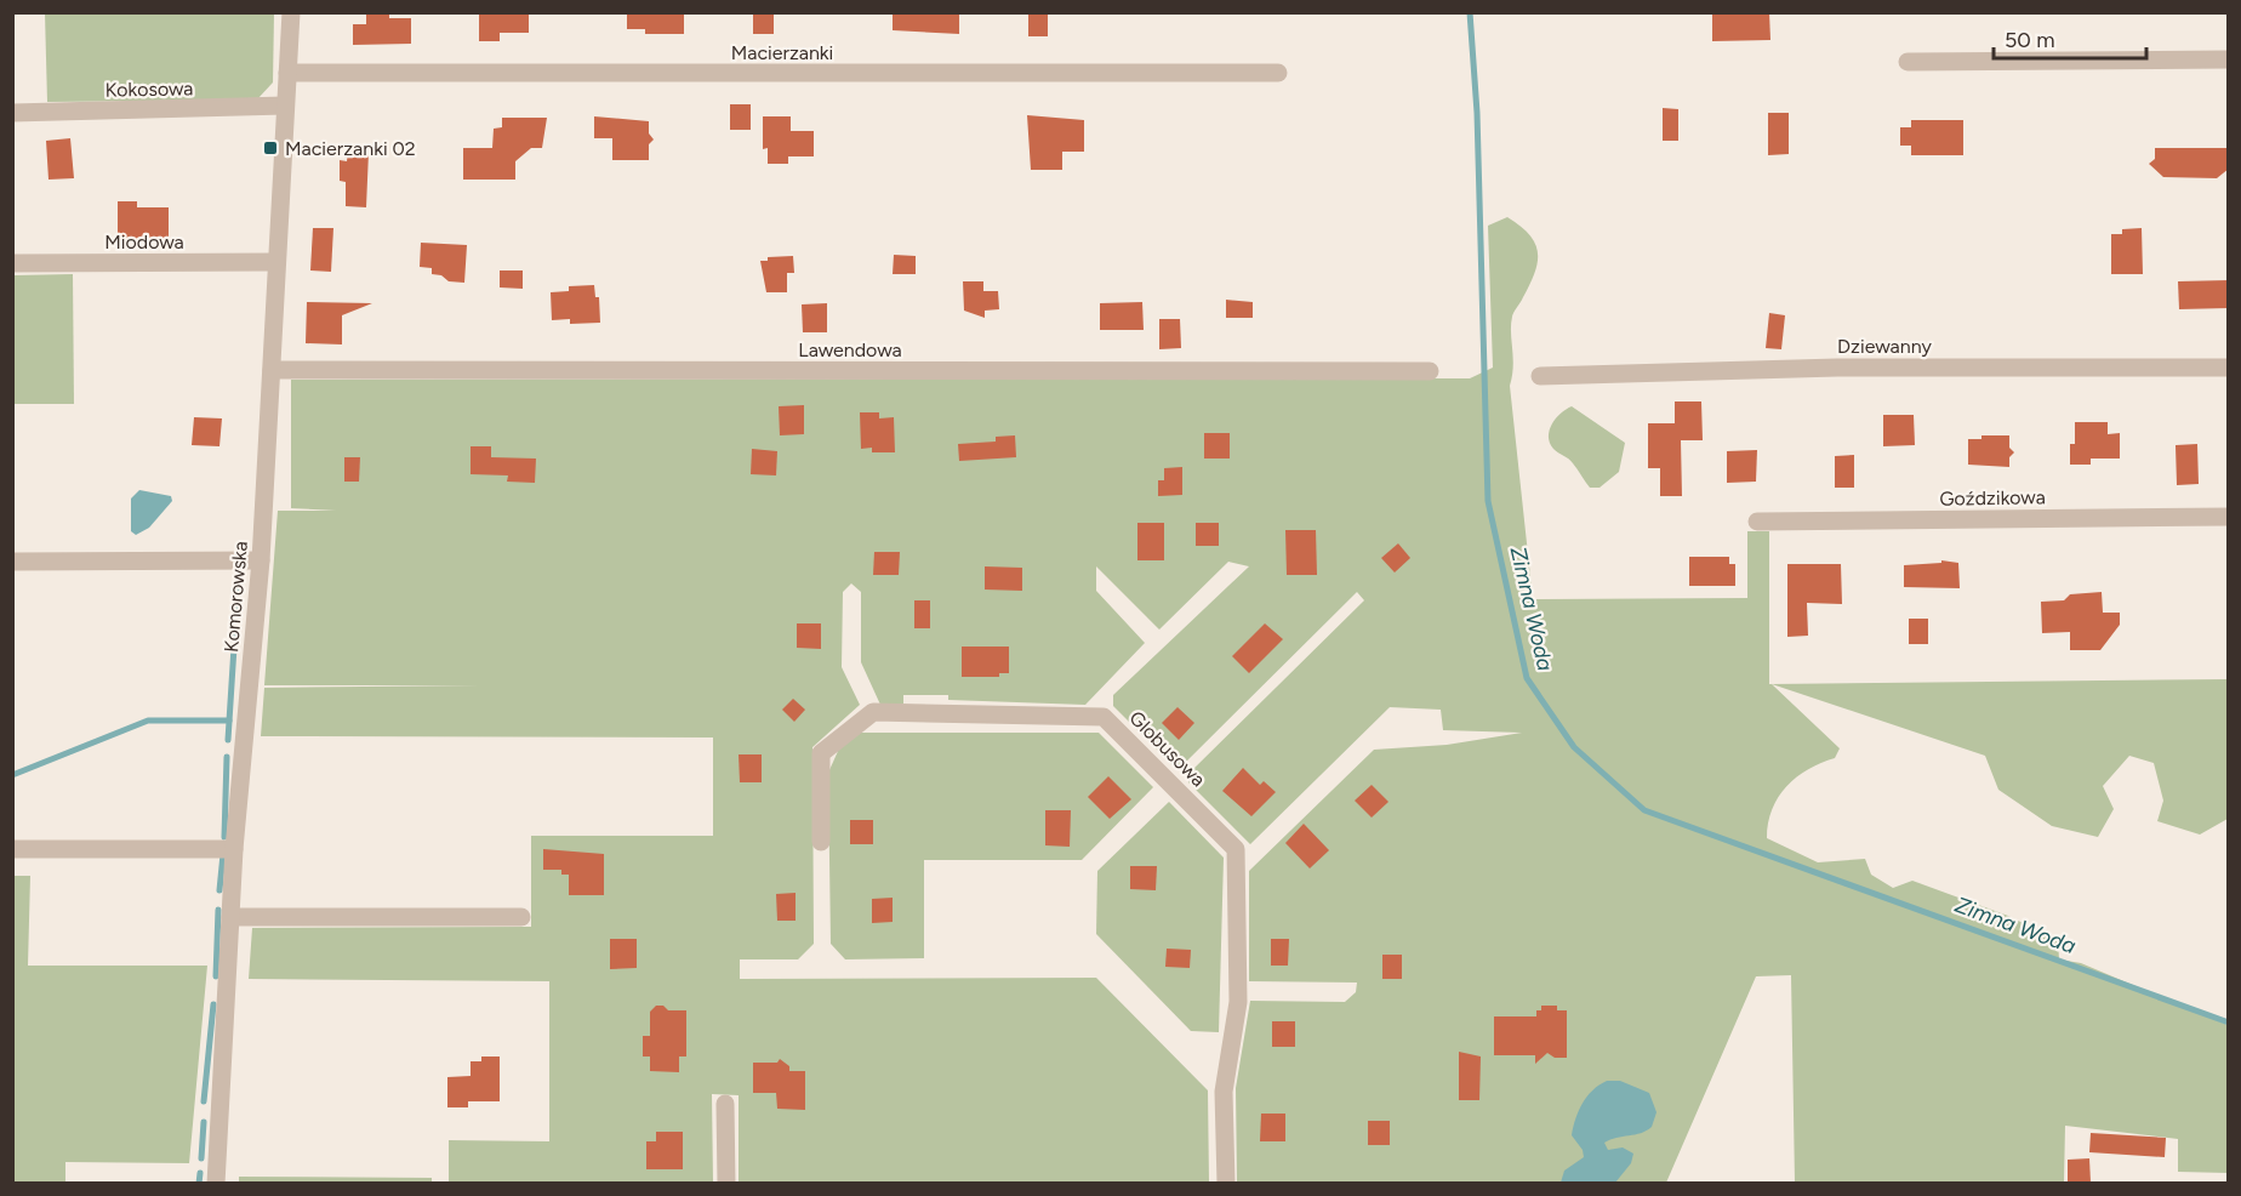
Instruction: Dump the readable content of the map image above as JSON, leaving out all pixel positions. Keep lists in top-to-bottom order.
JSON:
{
  "streets": {
    "street": [
      "Macierzanki",
      "Kokosowa",
      "Miodowa",
      "Dziewanny",
      "Lawendowa",
      "Goździkowa",
      "Komorowska",
      "Globusowa"
    ]
  },
  "crossings": [
    ["Macierzanki", "Komorowska"],
    ["Kokosowa", "Komorowska"],
    ["Miodowa", "Komorowska"],
    ["Lawendowa", "Komorowska"]
  ],
  "water": ["Zimna Woda"],
  "places": {
    "transit": ["Macierzanki 02"]
  },
  "scale_bar": "50 m"
}
